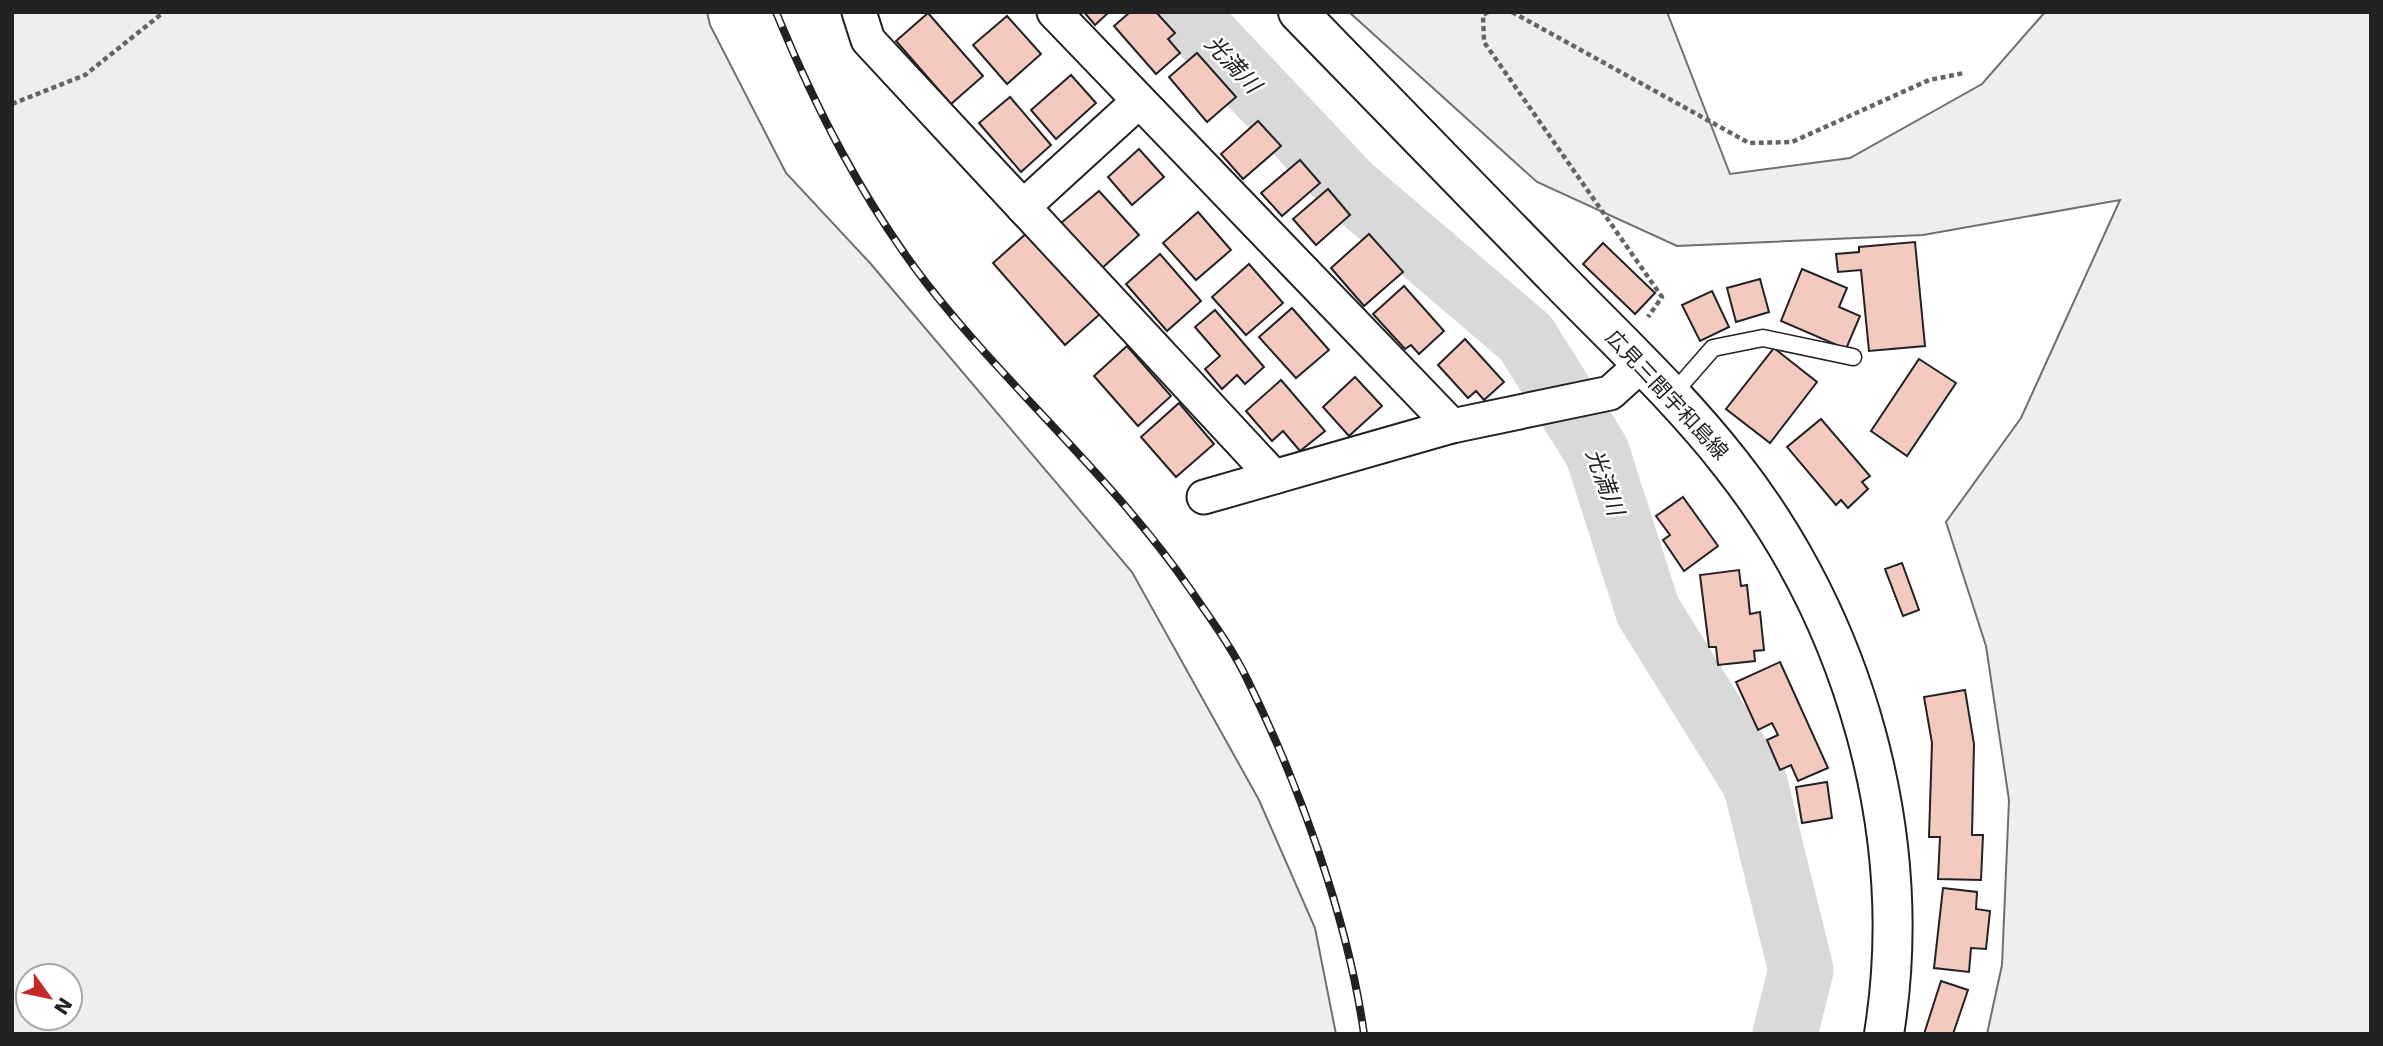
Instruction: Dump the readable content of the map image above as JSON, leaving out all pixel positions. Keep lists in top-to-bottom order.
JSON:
{
  "streets": {
    "main road": ["広見三間宇和島線"]
  },
  "water": ["光満川"],
  "north": "bottom right"
}
